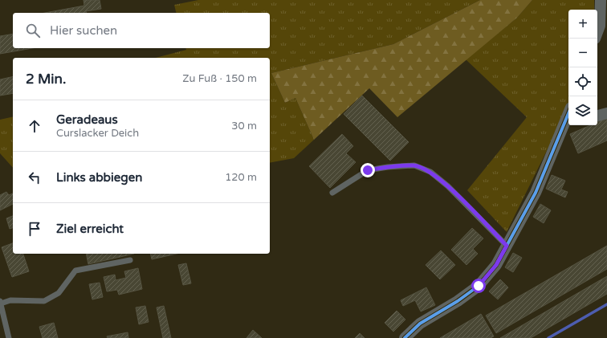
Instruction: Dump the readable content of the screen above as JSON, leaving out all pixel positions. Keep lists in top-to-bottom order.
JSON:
{
  "page": {
    "map_buttons": ["+", "−"],
    "search": "Hier suchen",
    "heading": ["2 Min.", "Zu Fuß · 150 m"],
    "list": [
      ["Geradeaus", "Curslacker Deich", "30 m"],
      ["Links abbiegen", "120 m"],
      "Ziel erreicht"
    ]
  }
}
